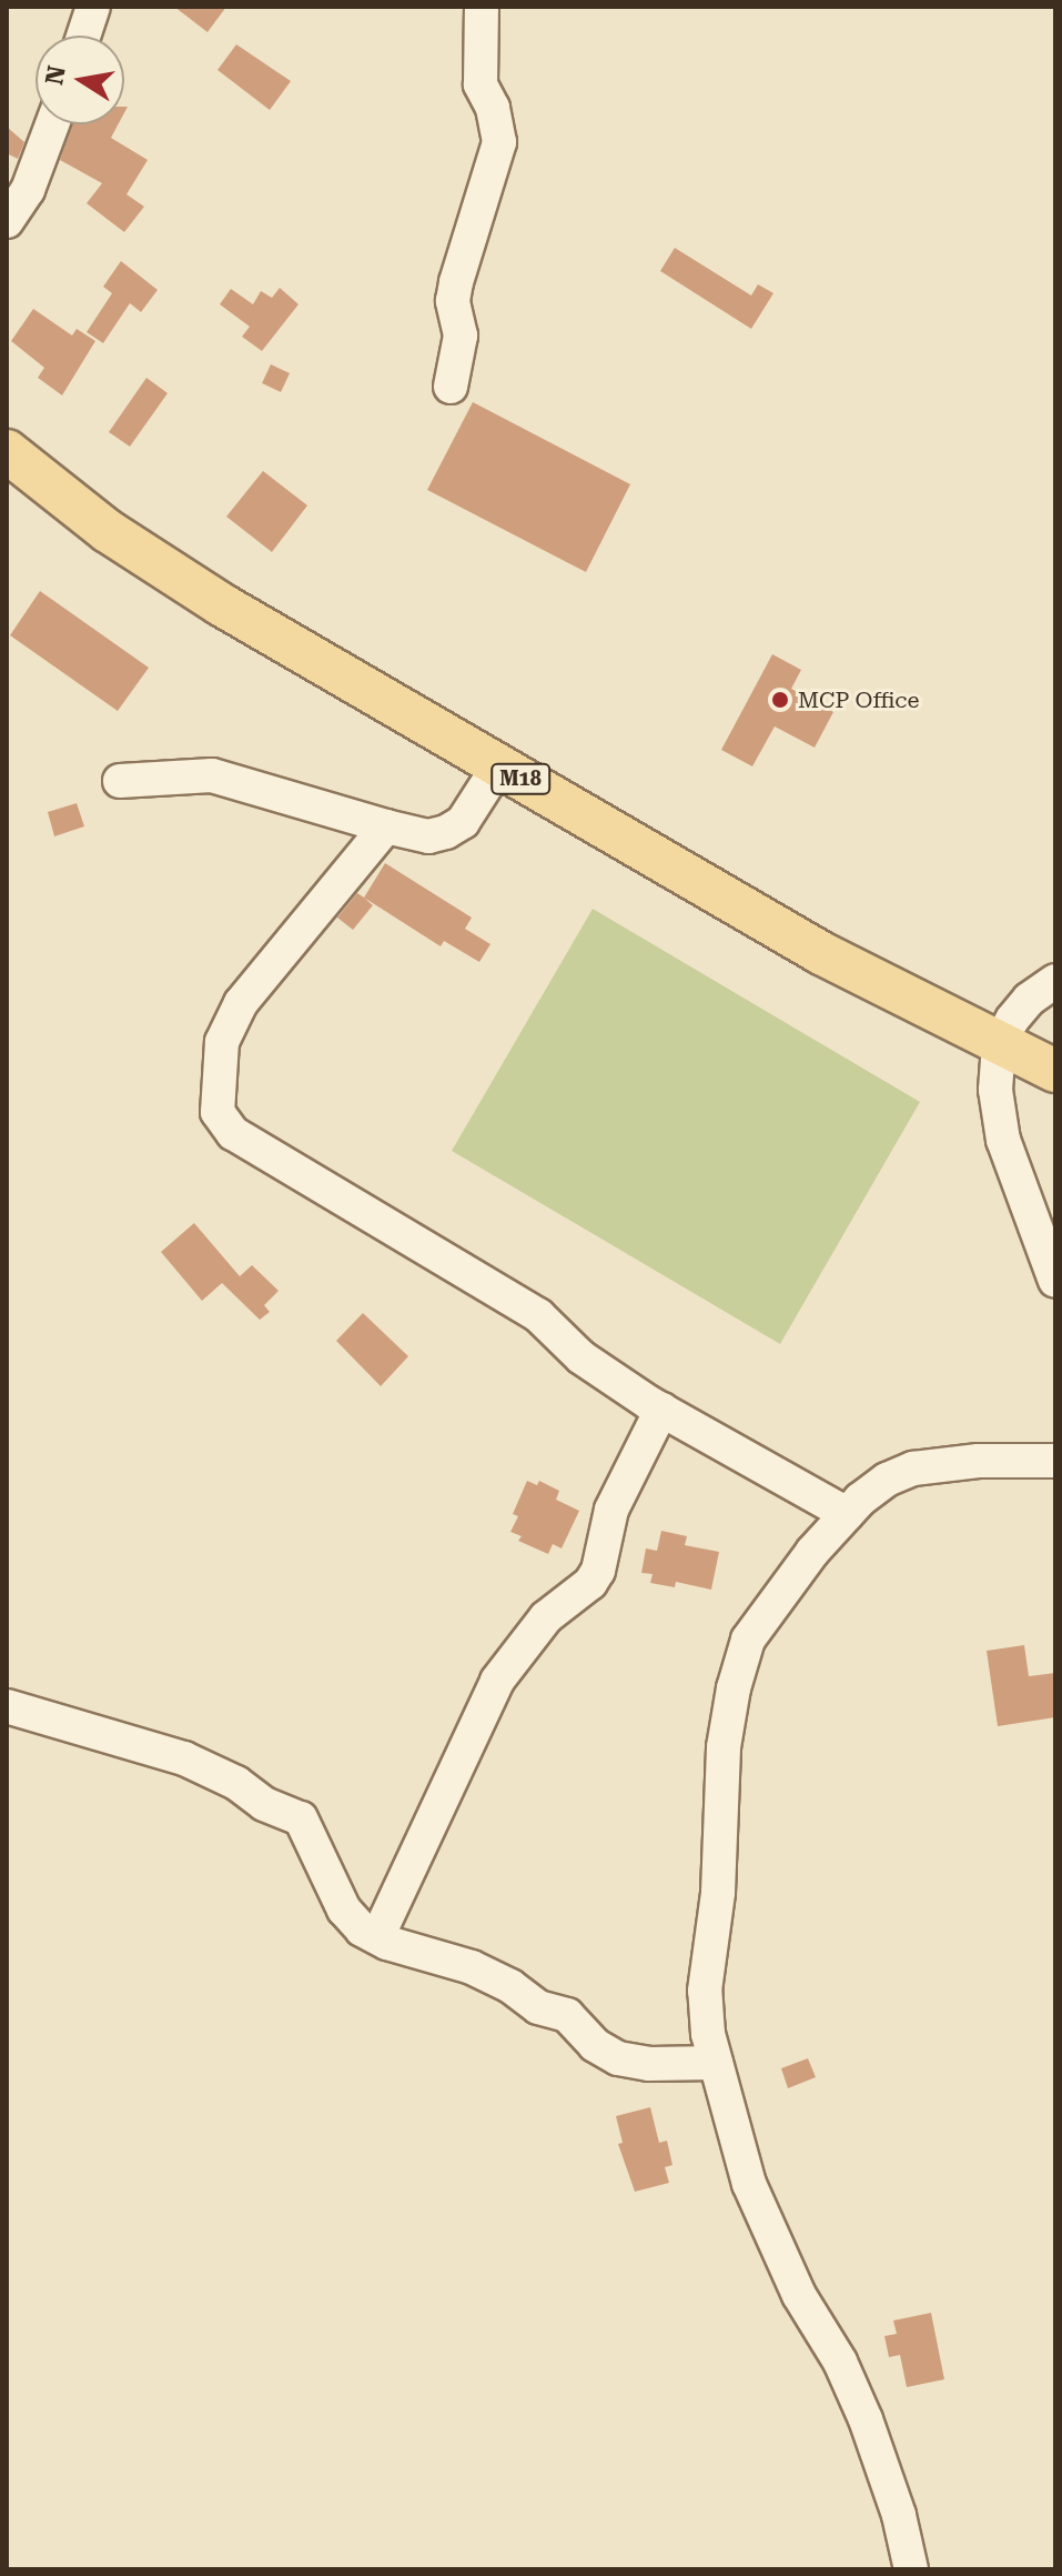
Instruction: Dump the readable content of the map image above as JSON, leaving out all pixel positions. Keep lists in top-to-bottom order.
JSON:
{
  "streets": {
    "main road": ["M18"]
  },
  "places": ["MCP Office"],
  "north": "left"
}
